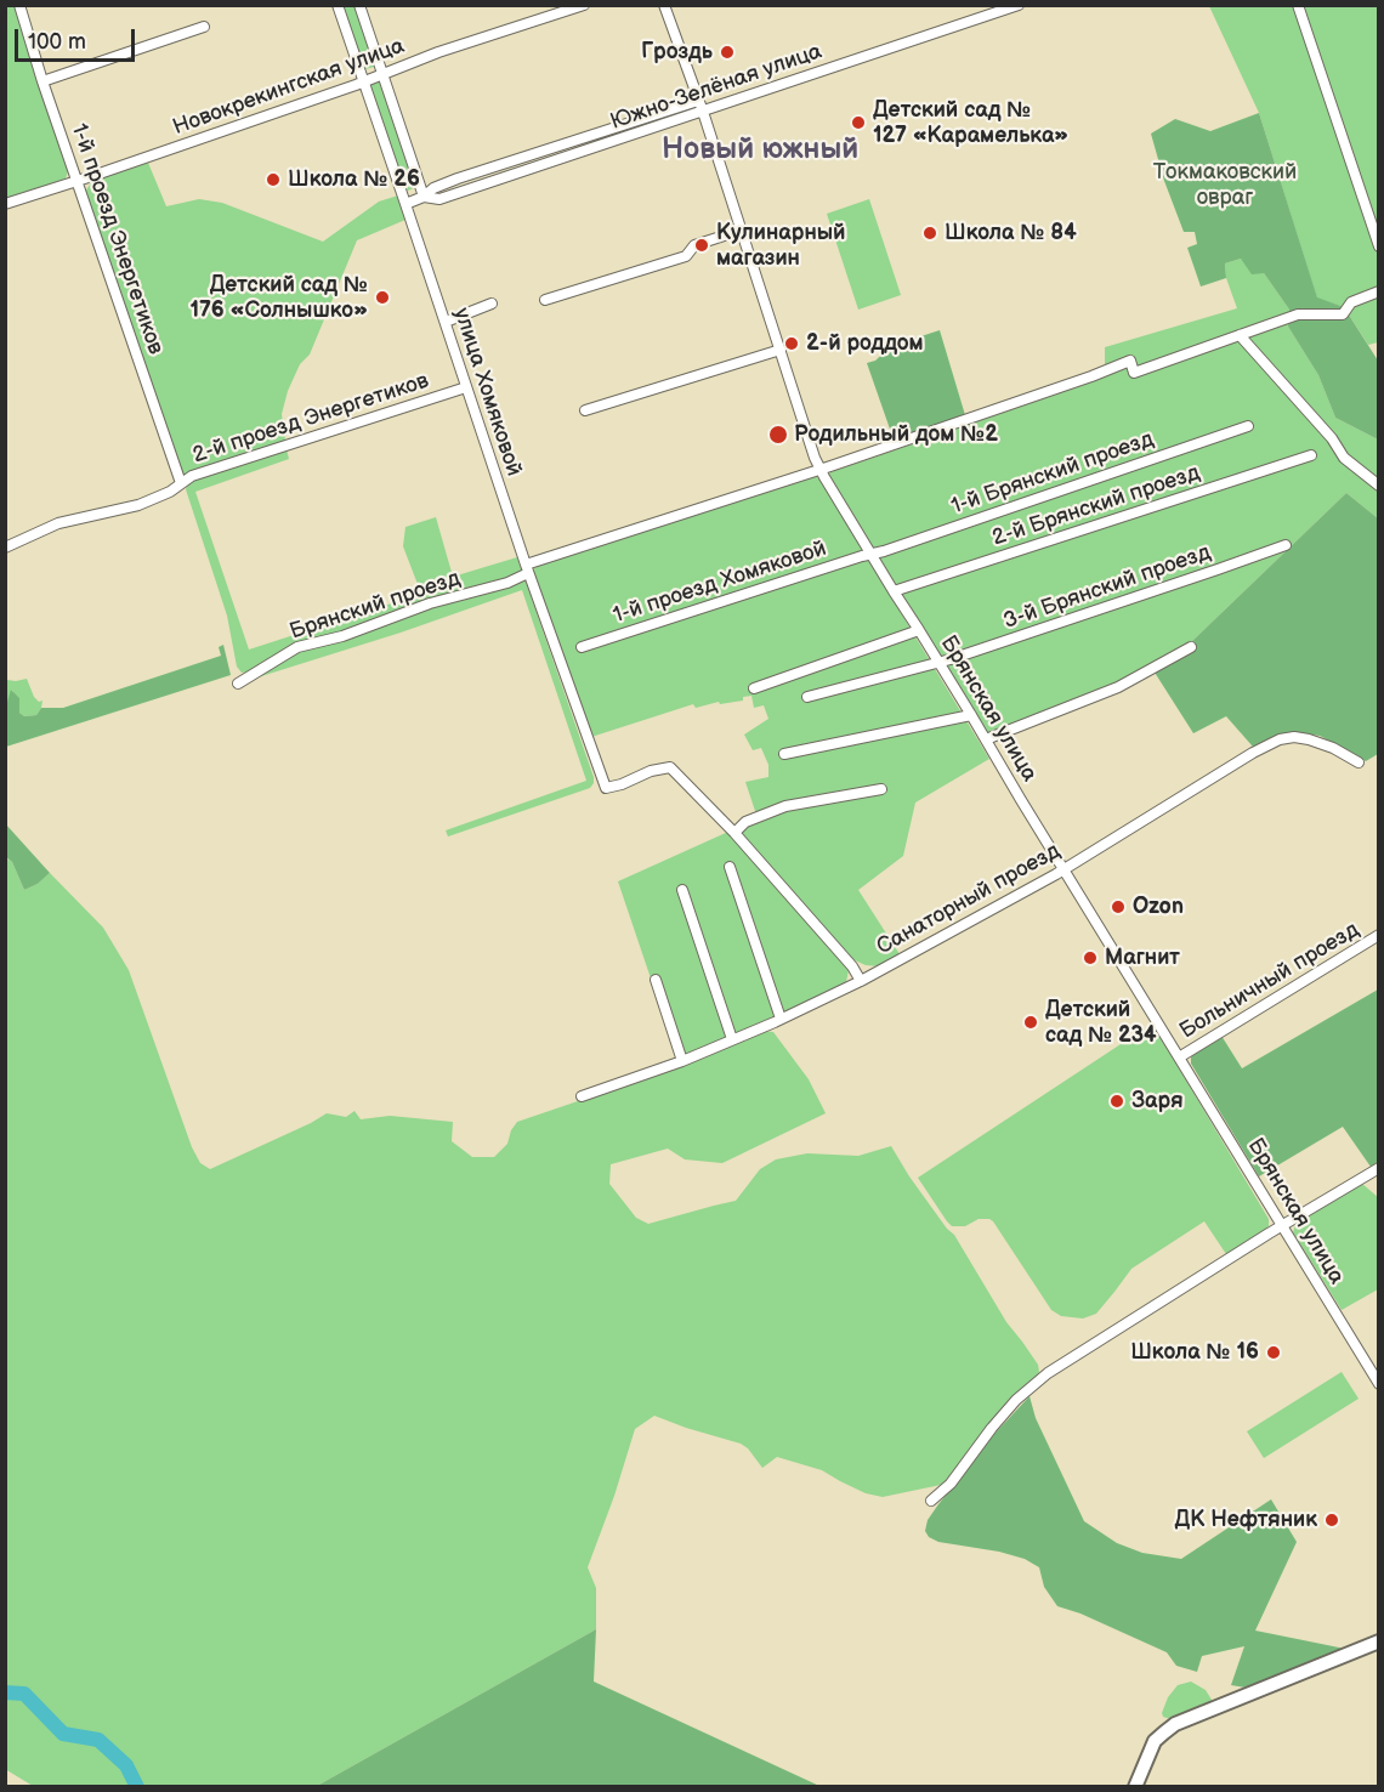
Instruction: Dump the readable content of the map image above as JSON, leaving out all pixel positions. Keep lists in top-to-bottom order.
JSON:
{
  "streets": {
    "street": [
      "Новокрекингская улица",
      "Южно-Зелёная улица",
      "1-й проезд Энергетиков",
      "улица Хомяковой",
      "2-й проезд Энергетиков",
      "1-й Брянский проезд",
      "2-й Брянский проезд",
      "1-й проезд Хомяковой",
      "3-й Брянский проезд",
      "Брянский проезд",
      "Брянская улица",
      "Санаторный проезд",
      "Больничный проезд"
    ]
  },
  "crossings": [
    ["Новокрекингская улица", "1-й проезд Энергетиков"],
    ["Новокрекингская улица", "улица Хомяковой"],
    ["Южно-Зелёная улица", "улица Хомяковой"],
    ["Южно-Зелёная улица", "Брянская улица"],
    ["1-й проезд Энергетиков", "2-й проезд Энергетиков"],
    ["улица Хомяковой", "2-й проезд Энергетиков"],
    ["улица Хомяковой", "Брянский проезд"],
    ["1-й Брянский проезд", "1-й проезд Хомяковой"],
    ["1-й Брянский проезд", "Брянская улица"],
    ["2-й Брянский проезд", "Брянская улица"],
    ["1-й проезд Хомяковой", "Брянская улица"],
    ["3-й Брянский проезд", "Брянская улица"],
    ["Брянский проезд", "Брянская улица"],
    ["Брянская улица", "Санаторный проезд"],
    ["Брянская улица", "Больничный проезд"]
  ],
  "districts": ["Новый южный"],
  "parks": ["Токмаковский овраг"],
  "places": [
    "Гроздь",
    "Детский сад № 127 «Карамелька»",
    "Школа № 26",
    "Школа № 84",
    "Кулинарный магазин",
    "Детский сад № 176 «Солнышко»",
    "2-й роддом",
    "Родильный дом №2",
    "Ozon",
    "Магнит",
    "Детский сад № 234",
    "Заря",
    "Школа № 16",
    "ДК Нефтяник"
  ],
  "scale_bar": "100 m"
}
